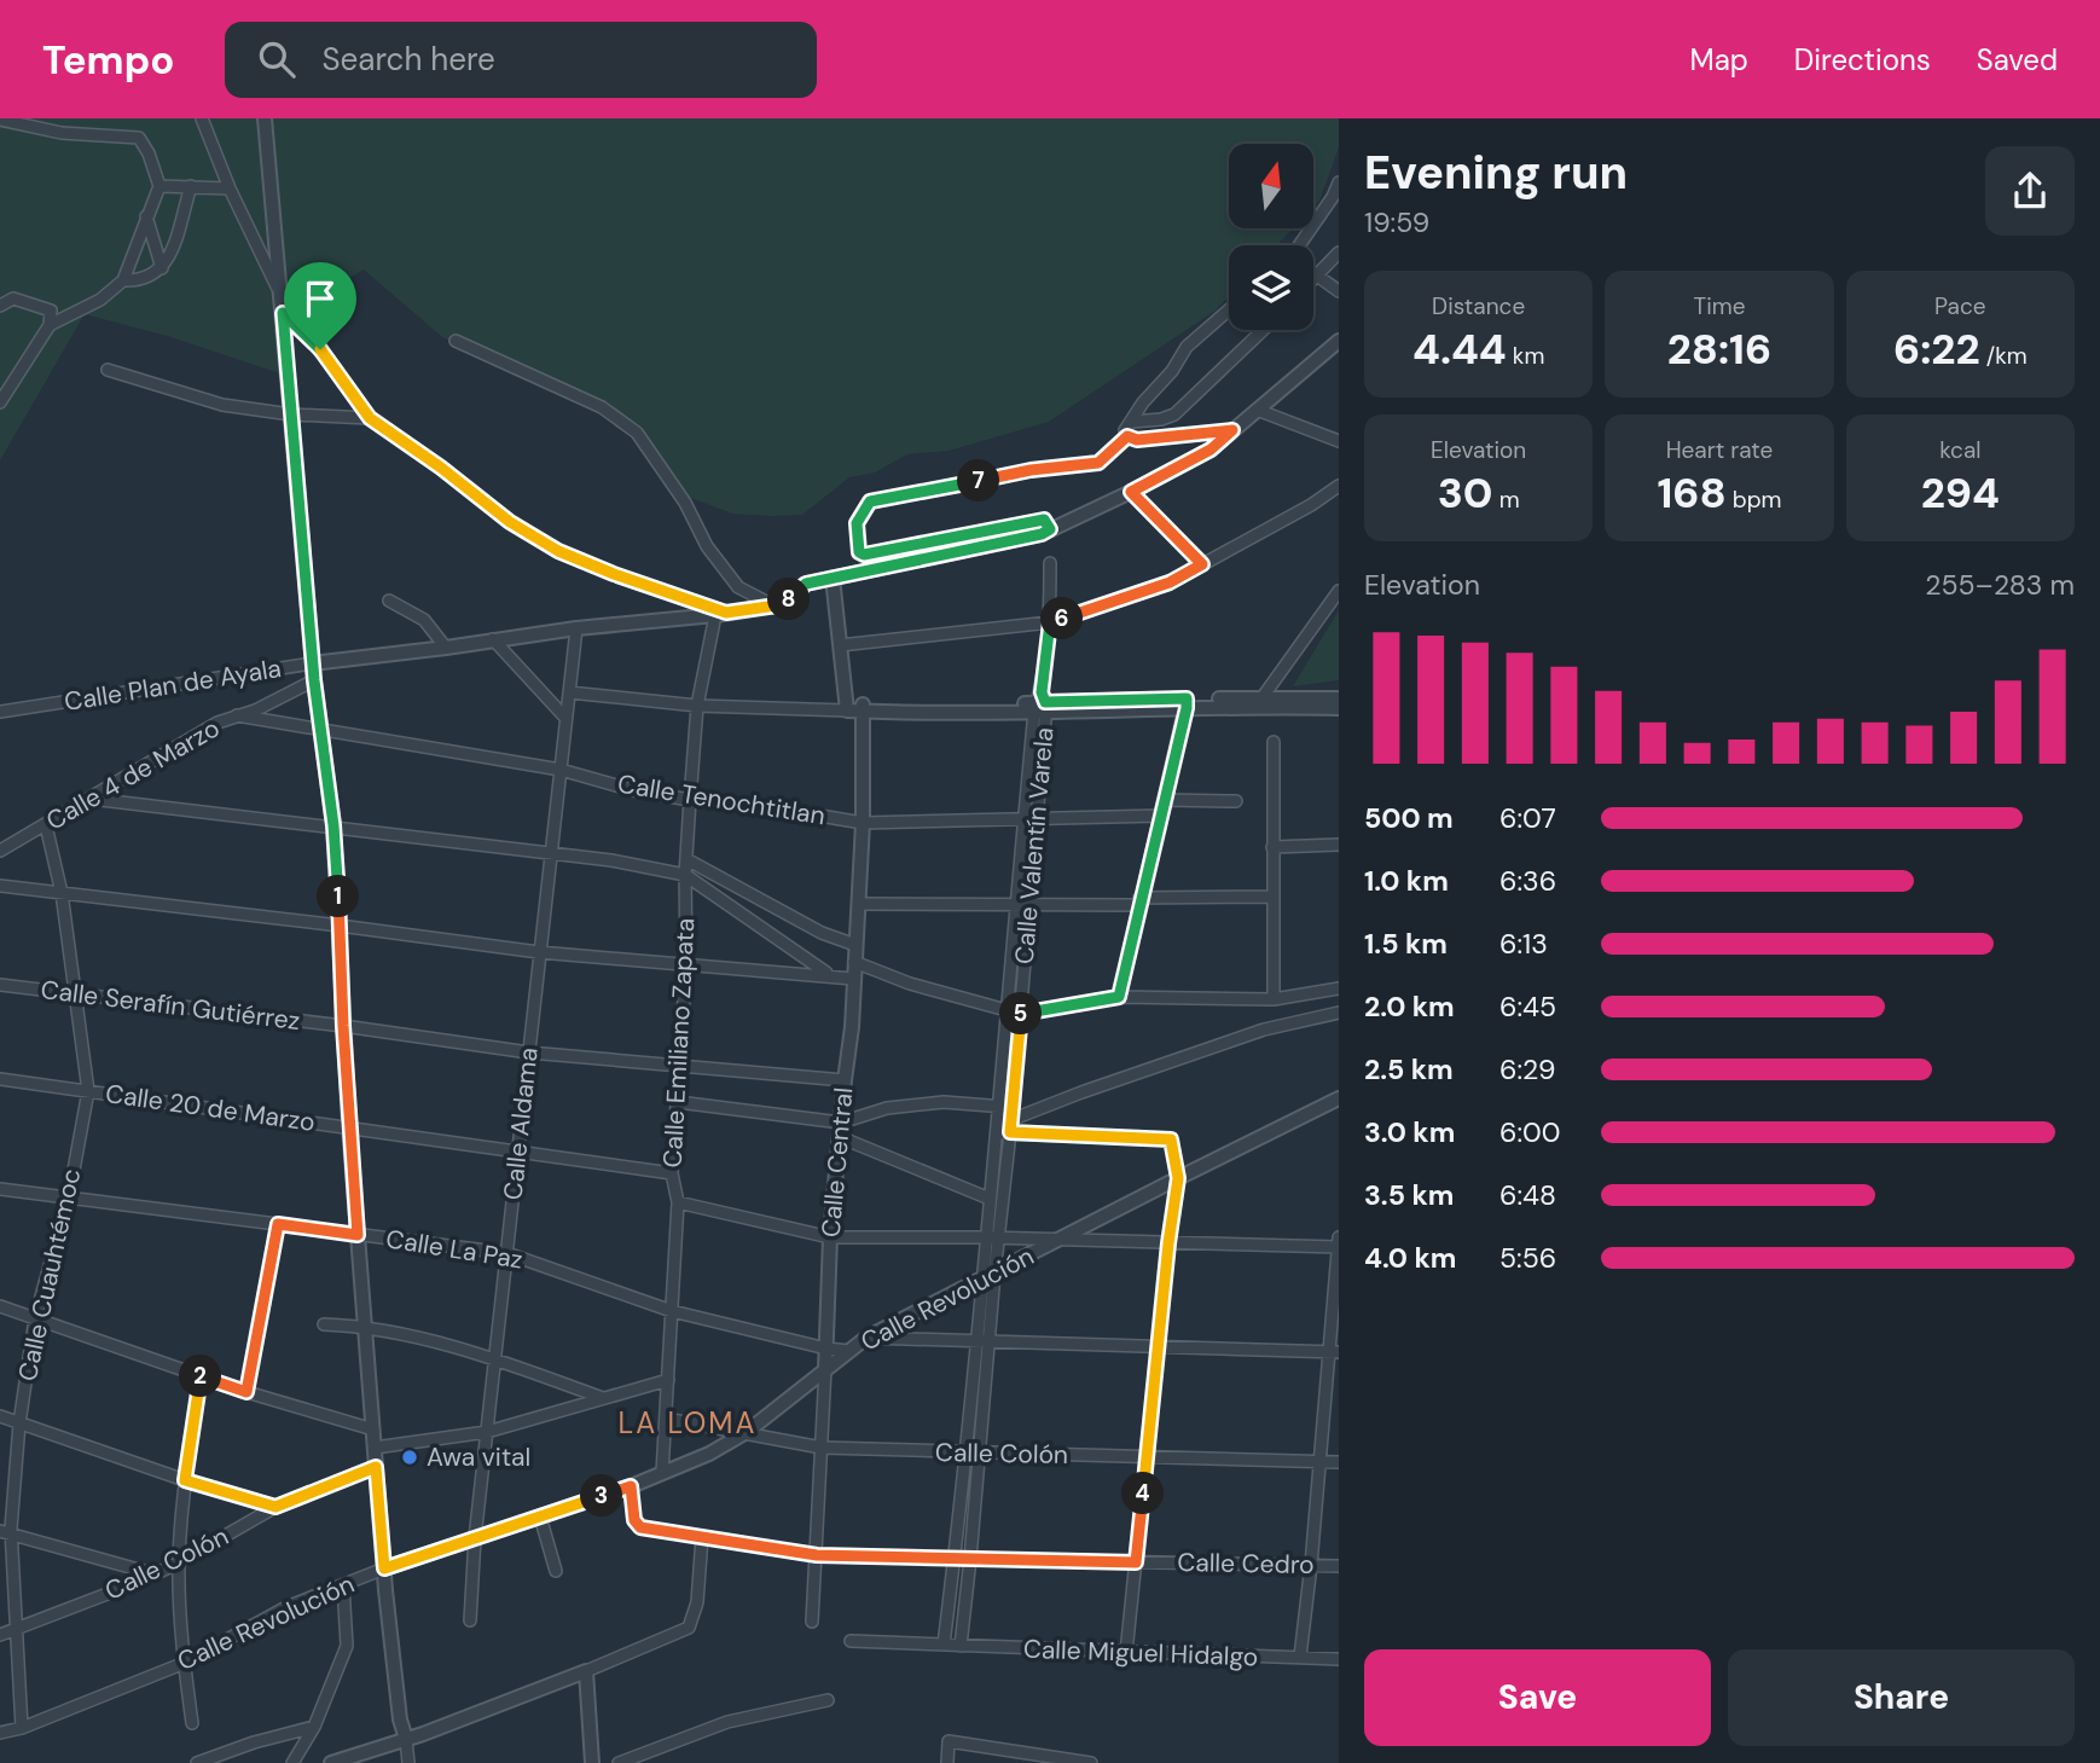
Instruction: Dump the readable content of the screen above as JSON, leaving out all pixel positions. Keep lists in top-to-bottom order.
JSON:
{
  "streets": {
    "street": [
      "Calle Plan de Ayala",
      "Calle 4 de Marzo",
      "Calle Tenochtitlan",
      "Calle Valentín Varela",
      "Calle Serafín Gutiérrez",
      "Calle Emiliano Zapata",
      "Calle 20 de Marzo",
      "Calle Aldama",
      "Calle Central",
      "Calle La Paz",
      "Calle Cuauhtémoc",
      "Calle Revolución",
      "Calle Colón",
      "Calle Cedro",
      "Calle Miguel Hidalgo"
    ]
  },
  "crossings": [
    ["Calle Plan de Ayala", "Calle Emiliano Zapata"],
    ["Calle Plan de Ayala", "Calle Aldama"],
    ["Calle 4 de Marzo", "Calle Tenochtitlan"],
    ["Calle 4 de Marzo", "Calle Cuauhtémoc"],
    ["Calle Tenochtitlan", "Calle Valentín Varela"],
    ["Calle Tenochtitlan", "Calle Emiliano Zapata"],
    ["Calle Tenochtitlan", "Calle Aldama"],
    ["Calle Tenochtitlan", "Calle Central"],
    ["Calle Valentín Varela", "Calle Revolución"],
    ["Calle Valentín Varela", "Calle Colón"],
    ["Calle Valentín Varela", "Calle Cedro"],
    ["Calle Valentín Varela", "Calle Miguel Hidalgo"],
    ["Calle Serafín Gutiérrez", "Calle Emiliano Zapata"],
    ["Calle Serafín Gutiérrez", "Calle Aldama"],
    ["Calle Serafín Gutiérrez", "Calle Central"],
    ["Calle Serafín Gutiérrez", "Calle Cuauhtémoc"],
    ["Calle Emiliano Zapata", "Calle 20 de Marzo"],
    ["Calle Emiliano Zapata", "Calle La Paz"],
    ["Calle Emiliano Zapata", "Calle Revolución"],
    ["Calle Emiliano Zapata", "Calle Colón"],
    ["Calle 20 de Marzo", "Calle Aldama"],
    ["Calle 20 de Marzo", "Calle Cuauhtémoc"],
    ["Calle Aldama", "Calle La Paz"],
    ["Calle Aldama", "Calle Revolución"],
    ["Calle Central", "Calle La Paz"],
    ["Calle Central", "Calle Revolución"],
    ["Calle Central", "Calle Colón"],
    ["Calle Central", "Calle Cedro"],
    ["Calle La Paz", "Calle Cuauhtémoc"],
    ["Calle La Paz", "Calle Revolución"],
    ["Calle Cuauhtémoc", "Calle Revolución"],
    ["Calle Cuauhtémoc", "Calle Colón"],
    ["Calle Revolución", "Calle Colón"],
    ["Calle Revolución", "Calle Cedro"]
  ],
  "districts": ["LA LOMA"],
  "places": ["Awa vital"],
  "north": "top",
  "page": {
    "header": "Tempo",
    "search": "Search here",
    "nav": ["Map", "Directions", "Saved"],
    "heading": ["Evening run", "19:59"],
    "stats": [
      ["Distance", "4.44 km"],
      ["Time", "28:16"],
      ["Pace", "6:22 /km"],
      ["Elevation", "30 m"],
      ["Heart rate", "168 bpm"],
      ["kcal", "294"]
    ],
    "pins": [
      "7",
      "8",
      "6",
      "1",
      "5",
      "2",
      "4",
      "3"
    ],
    "chart": ["Elevation", "255–283 m"],
    "list": [
      {
        "name": "500 m",
        "note": "6:07"
      },
      {
        "name": "1.0 km",
        "note": "6:36"
      },
      {
        "name": "1.5 km",
        "note": "6:13"
      },
      {
        "name": "2.0 km",
        "note": "6:45"
      },
      {
        "name": "2.5 km",
        "note": "6:29"
      },
      {
        "name": "3.0 km",
        "note": "6:00"
      },
      {
        "name": "3.5 km",
        "note": "6:48"
      },
      {
        "name": "4.0 km",
        "note": "5:56"
      }
    ],
    "buttons": ["Save", "Share"]
  }
}
